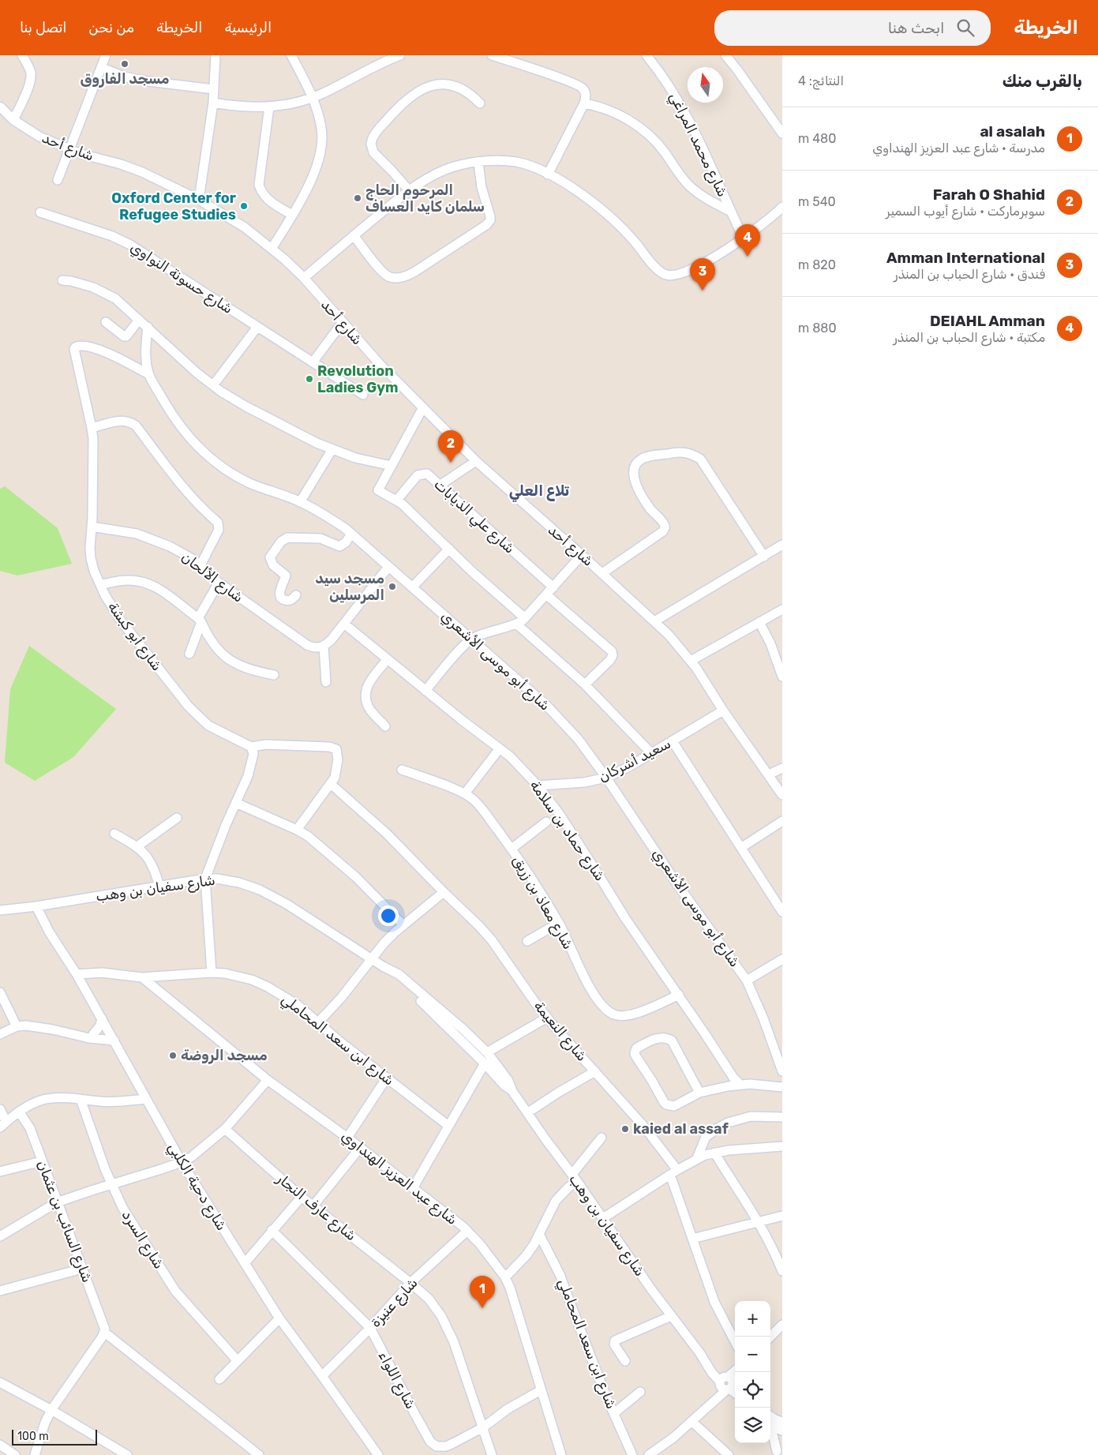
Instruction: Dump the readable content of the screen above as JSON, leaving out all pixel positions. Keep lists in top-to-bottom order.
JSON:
{
  "streets": {
    "street": [
      "شارع محمد المراغي",
      "شارع أحد",
      "شارع حسونة النواوي",
      "شارع علي الذيابات",
      "شارع الألحان",
      "شارع أبو كبشة",
      "شارع أبو موسى الأشعري",
      "سعيد أشركان",
      "شارع حماد بن سلامة",
      "شارع سفيان بن وهب",
      "شارع معاذ بن زريق",
      "شارع النعيمة",
      "شارع ابن سعد المحاملي",
      "شارع عبد العزيز الهنداوي",
      "شارع دحية الكلبي",
      "شارع عارف النجار",
      "شارع السائب بن عثمان",
      "شارع السرد",
      "شارع عنيزة",
      "شارع اللواء"
    ]
  },
  "crossings": [
    ["شارع أحد", "سعيد أشركان"],
    ["شارع الألحان", "شارع أبو كبشة"],
    ["شارع أبو كبشة", "شارع أبو موسى الأشعري"],
    ["شارع أبو موسى الأشعري", "سعيد أشركان"],
    ["سعيد أشركان", "شارع حماد بن سلامة"],
    ["شارع حماد بن سلامة", "شارع معاذ بن زريق"],
    ["شارع سفيان بن وهب", "شارع دحية الكلبي"],
    ["شارع ابن سعد المحاملي", "شارع عبد العزيز الهنداوي"],
    ["شارع ابن سعد المحاملي", "شارع دحية الكلبي"],
    ["شارع عبد العزيز الهنداوي", "شارع عنيزة"],
    ["شارع عبد العزيز الهنداوي", "شارع اللواء"],
    ["شارع دحية الكلبي", "شارع عنيزة"],
    ["شارع عارف النجار", "شارع عنيزة"],
    ["شارع عارف النجار", "شارع اللواء"],
    ["شارع عنيزة", "شارع اللواء"]
  ],
  "districts": ["تلاع العلي"],
  "places": [
    "مسجد الفاروق",
    "المرحوم الحاج سلمان كايد العساف",
    "Oxford Center for Refugee Studies",
    "Revolution Ladies Gym",
    "مسجد سيد المرسلين",
    "مسجد الروضة",
    "kaied al assaf"
  ],
  "scale_bar": "100 m",
  "north": "top",
  "page": {
    "header": "الخريطة",
    "search": "ابحث هنا",
    "nav": [
      "الرئيسية",
      "الخريطة",
      "من نحن",
      "اتصل بنا"
    ],
    "heading": ["بالقرب منك", "النتائج: 4"],
    "list": [
      {
        "mark": "1",
        "name": "al asalah",
        "note": "مدرسة · شارع عبد العزيز الهنداوي",
        "value": "480 m"
      },
      {
        "mark": "2",
        "name": "Farah O Shahid",
        "note": "سوبرماركت · شارع أيوب السمير",
        "value": "540 m"
      },
      {
        "mark": "3",
        "name": "Amman International",
        "note": "فندق · شارع الحباب بن المنذر",
        "value": "820 m"
      },
      {
        "mark": "4",
        "name": "DEIAHL Amman",
        "note": "مكتبة · شارع الحباب بن المنذر",
        "value": "880 m"
      }
    ],
    "pins": [
      "4",
      "3",
      "2",
      "1"
    ],
    "map_buttons": ["+", "−"],
    "scale": "100 m"
  }
}
